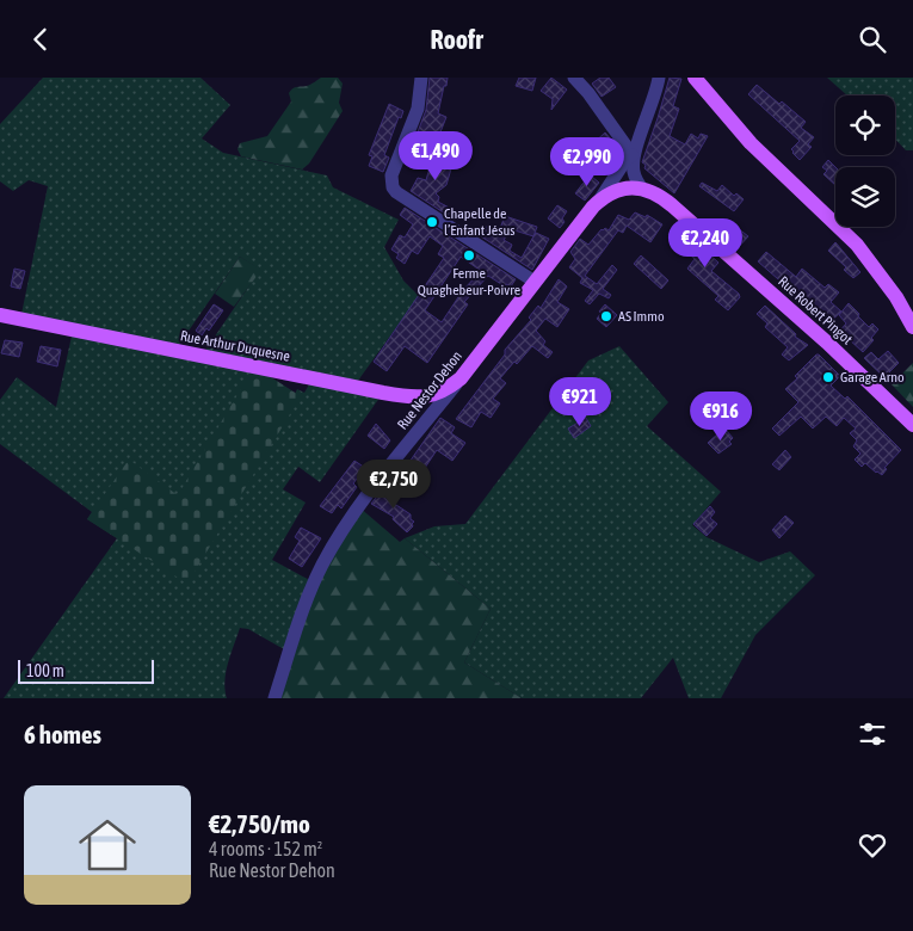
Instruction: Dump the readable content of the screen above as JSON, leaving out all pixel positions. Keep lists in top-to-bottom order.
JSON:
{
  "streets": {
    "main road": ["Rue Robert Pingot", "Rue Arthur Duquesne", "Rue Nestor Dehon"]
  },
  "crossings": [
    ["Rue Arthur Duquesne", "Rue Nestor Dehon"]
  ],
  "places": [
    "Chapelle de l’Enfant Jésus",
    "Ferme Quaghebeur-Poivre",
    "AS Immo",
    "Garage Arno"
  ],
  "scale_bar": "100 m",
  "page": {
    "header": "Roofr",
    "price": [
      "€1,490",
      "€2,990",
      "€2,240",
      "€921",
      "€916",
      "€2,750"
    ],
    "scale": "100 m",
    "heading": "6 homes",
    "list": [
      {
        "name": "€2,750/mo",
        "note": "4 rooms · 152 m² · Rue Nestor Dehon"
      }
    ]
  }
}
